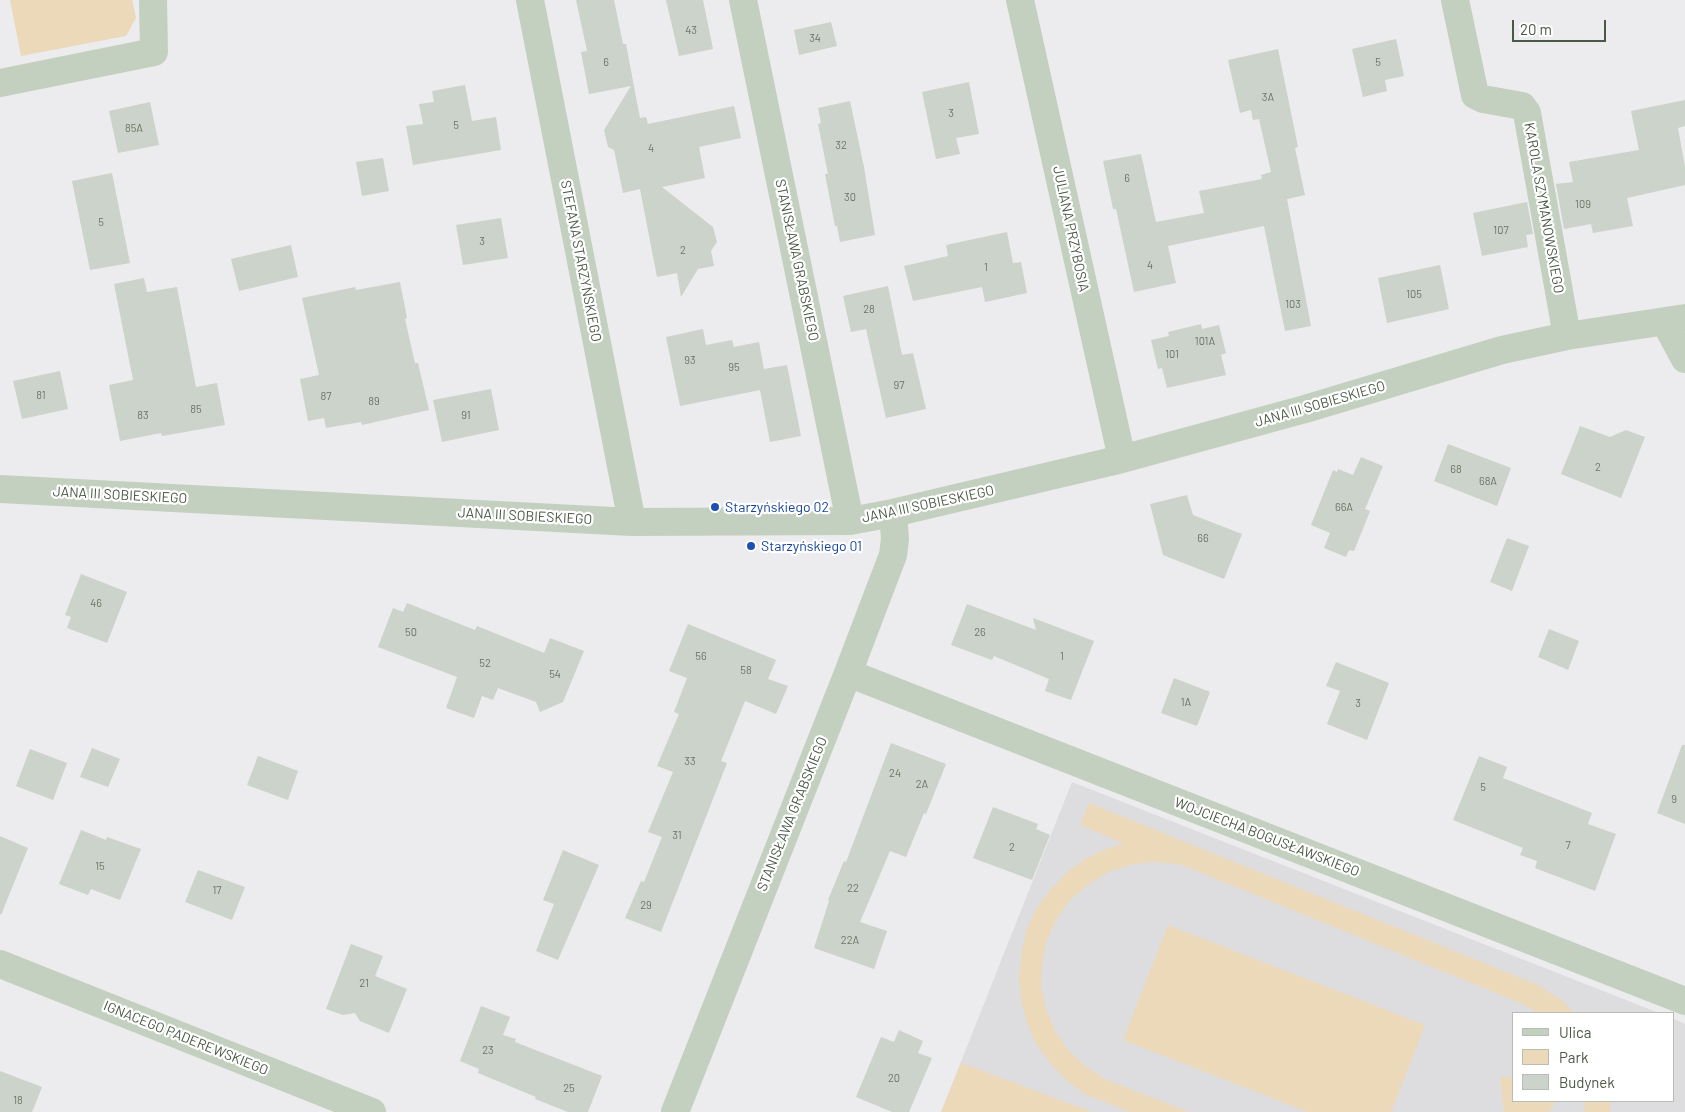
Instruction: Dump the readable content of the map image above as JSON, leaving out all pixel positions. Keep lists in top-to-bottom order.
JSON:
{
  "streets": {
    "street": [
      "KAROLA SZYMANOWSKIEGO",
      "JULIANA PRZYBOSIA",
      "STANISŁAWA GRABSKIEGO",
      "STEFANA STARZYŃSKIEGO",
      "JANA III SOBIESKIEGO",
      "WOJCIECHA BOGUSŁAWSKIEGO",
      "IGNACEGO PADEREWSKIEGO"
    ]
  },
  "crossings": [
    ["KAROLA SZYMANOWSKIEGO", "JANA III SOBIESKIEGO"],
    ["JULIANA PRZYBOSIA", "JANA III SOBIESKIEGO"],
    ["STANISŁAWA GRABSKIEGO", "JANA III SOBIESKIEGO"],
    ["STANISŁAWA GRABSKIEGO", "WOJCIECHA BOGUSŁAWSKIEGO"],
    ["STEFANA STARZYŃSKIEGO", "JANA III SOBIESKIEGO"]
  ],
  "places": ["Starzyńskiego 02", "Starzyńskiego 01"],
  "house_numbers": [
    "43",
    "34",
    "6",
    "5",
    "3A",
    "3",
    "5",
    "85A",
    "32",
    "4",
    "6",
    "30",
    "109",
    "5",
    "107",
    "3",
    "2",
    "4",
    "1",
    "105",
    "103",
    "28",
    "101A",
    "101",
    "93",
    "95",
    "97",
    "81",
    "87",
    "89",
    "85",
    "83",
    "91",
    "2",
    "68",
    "68A",
    "66A",
    "66",
    "46",
    "50",
    "26",
    "56",
    "1",
    "52",
    "58",
    "54",
    "1A",
    "3",
    "33",
    "24",
    "2A",
    "5",
    "9",
    "31",
    "7",
    "2",
    "15",
    "22",
    "17",
    "29",
    "22A",
    "21",
    "23",
    "20",
    "25",
    "18"
  ],
  "legend": ["Ulica", "Park", "Budynek"],
  "scale_bar": "20 m"
}
